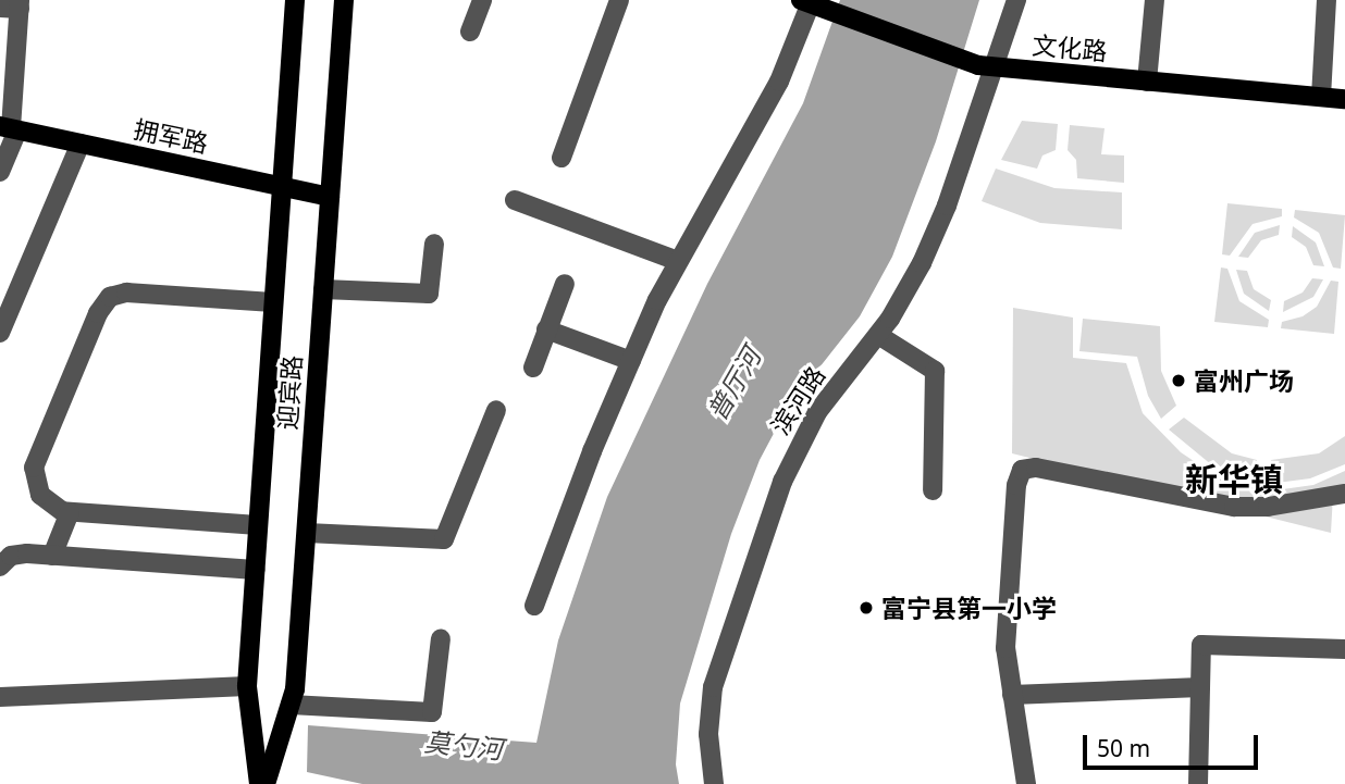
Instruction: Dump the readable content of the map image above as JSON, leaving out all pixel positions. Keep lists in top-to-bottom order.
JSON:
{
  "streets": {
    "main road": ["文化路", "拥军路", "迎宾路"],
    "street": ["滨河路"]
  },
  "crossings": [
    ["文化路", "滨河路"],
    ["拥军路", "迎宾路"]
  ],
  "districts": ["新华镇"],
  "water": ["普厅河", "莫勺河"],
  "places": ["富州广场", "富宁县第一小学"],
  "scale_bar": "50 m"
}
